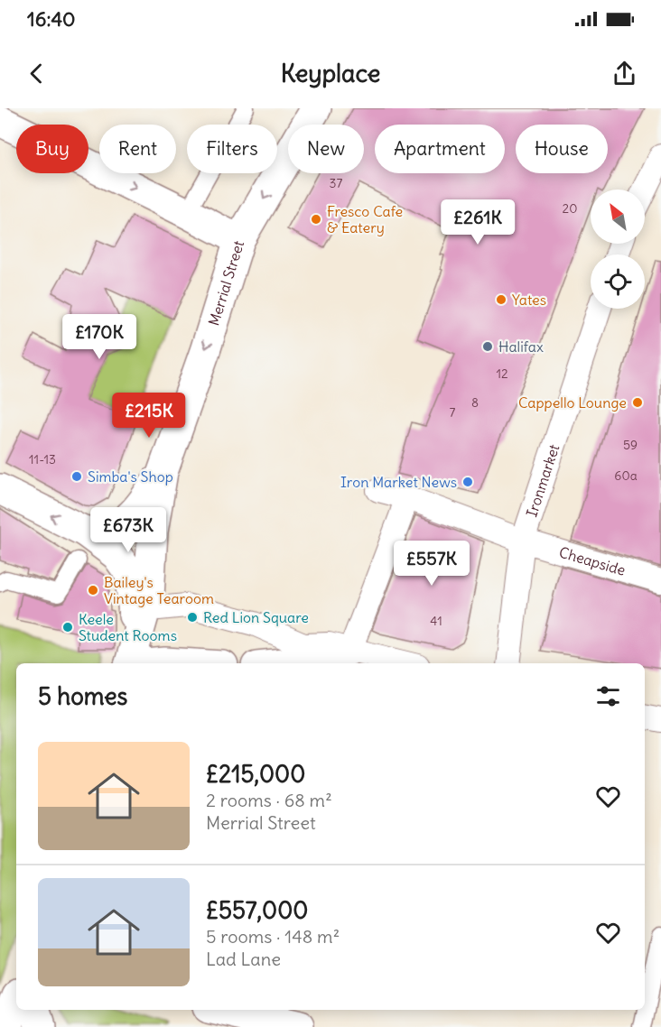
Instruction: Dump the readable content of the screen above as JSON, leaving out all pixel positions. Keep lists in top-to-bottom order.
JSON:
{
  "streets": {
    "street": ["Merrial Street", "Ironmarket", "Cheapside"]
  },
  "crossings": [
    ["Ironmarket", "Cheapside"]
  ],
  "one_way": ["Merrial Street"],
  "places": [
    "Fresco Cafe & Eatery",
    "Yates",
    "Halifax",
    "Cappello Lounge",
    "Simba's Shop",
    "Iron Market News",
    "Bailey's Vintage Tearoom",
    "Red Lion Square",
    "Keele Student Rooms"
  ],
  "house_numbers": [
    "37",
    "20",
    "12",
    "8",
    "7",
    "59",
    "11-13",
    "60a",
    "41"
  ],
  "north": "top left",
  "page": {
    "status": "16:40",
    "header": "Keyplace",
    "chip": [
      "Buy",
      "Rent",
      "Filters",
      "New",
      "Apartment",
      "House"
    ],
    "price": [
      "£261K",
      "£170K",
      "£215K",
      "£673K",
      "£557K"
    ],
    "heading": "5 homes",
    "list": [
      {
        "name": "£215,000",
        "note": "2 rooms · 68 m² · Merrial Street"
      },
      {
        "name": "£557,000",
        "note": "5 rooms · 148 m² · Lad Lane"
      }
    ]
  }
}
